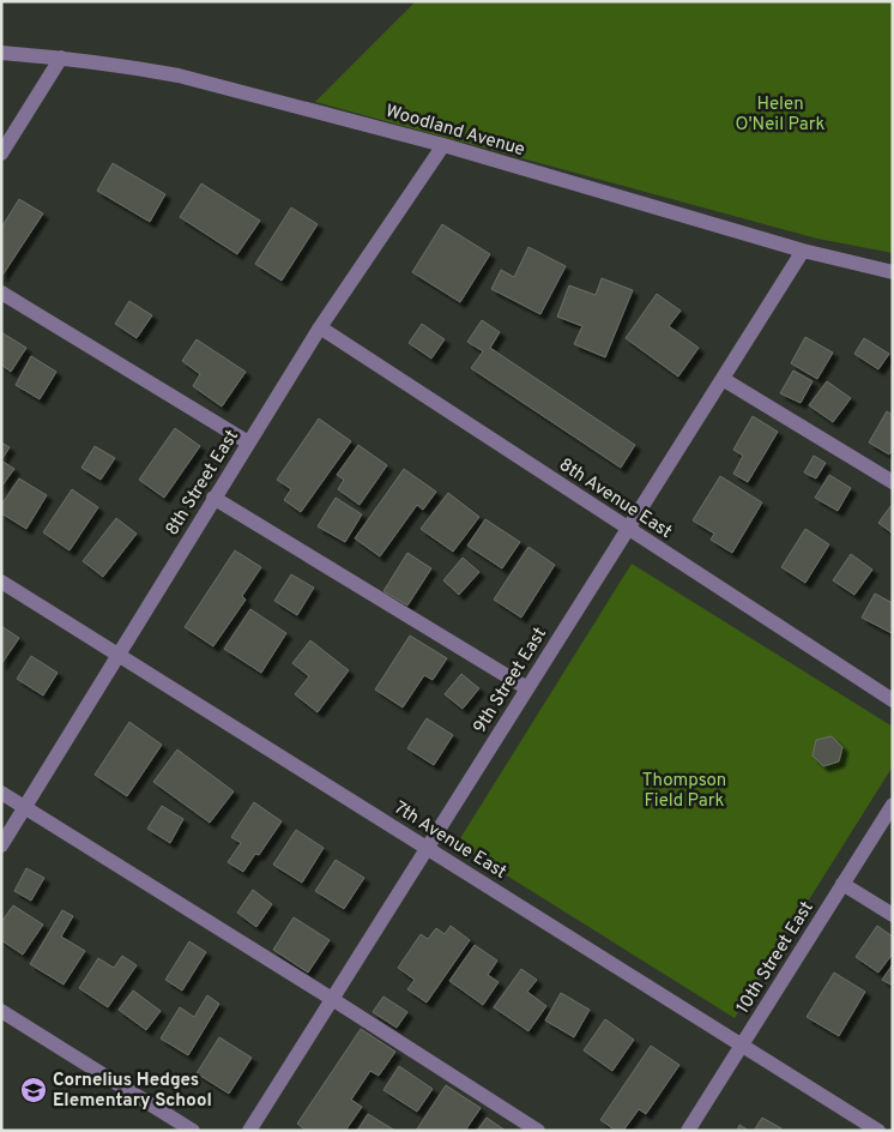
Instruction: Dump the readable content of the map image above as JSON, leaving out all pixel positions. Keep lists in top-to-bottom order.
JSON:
{
  "streets": {
    "street": [
      "Woodland Avenue",
      "8th Street East",
      "8th Avenue East",
      "9th Street East",
      "7th Avenue East",
      "10th Street East"
    ]
  },
  "crossings": [
    ["Woodland Avenue", "8th Street East"],
    ["Woodland Avenue", "9th Street East"],
    ["8th Street East", "8th Avenue East"],
    ["8th Street East", "7th Avenue East"],
    ["8th Avenue East", "9th Street East"],
    ["9th Street East", "7th Avenue East"],
    ["7th Avenue East", "10th Street East"]
  ],
  "parks": ["Helen O'Neil Park", "Thompson Field Park"],
  "places": {
    "school or university": ["Cornelius Hedges Elementary School"]
  }
}
